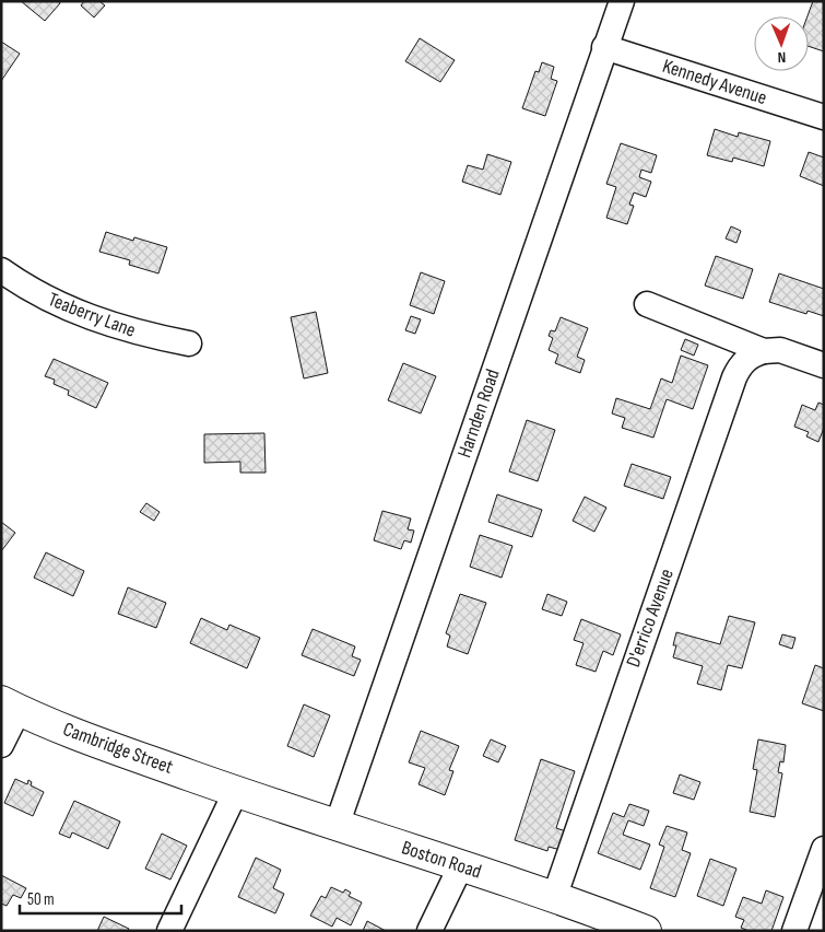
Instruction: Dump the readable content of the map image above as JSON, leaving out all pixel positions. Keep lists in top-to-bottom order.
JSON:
{
  "streets": {
    "main road": ["Cambridge Street", "Boston Road"],
    "street": [
      "Kennedy Avenue",
      "Teaberry Lane",
      "Harnden Road",
      "D'errico Avenue"
    ]
  },
  "crossings": [
    ["Kennedy Avenue", "Harnden Road"],
    ["Harnden Road", "Boston Road"],
    ["D'errico Avenue", "Boston Road"],
    ["Cambridge Street", "Boston Road"]
  ],
  "scale_bar": "50 m",
  "north": "bottom"
}
